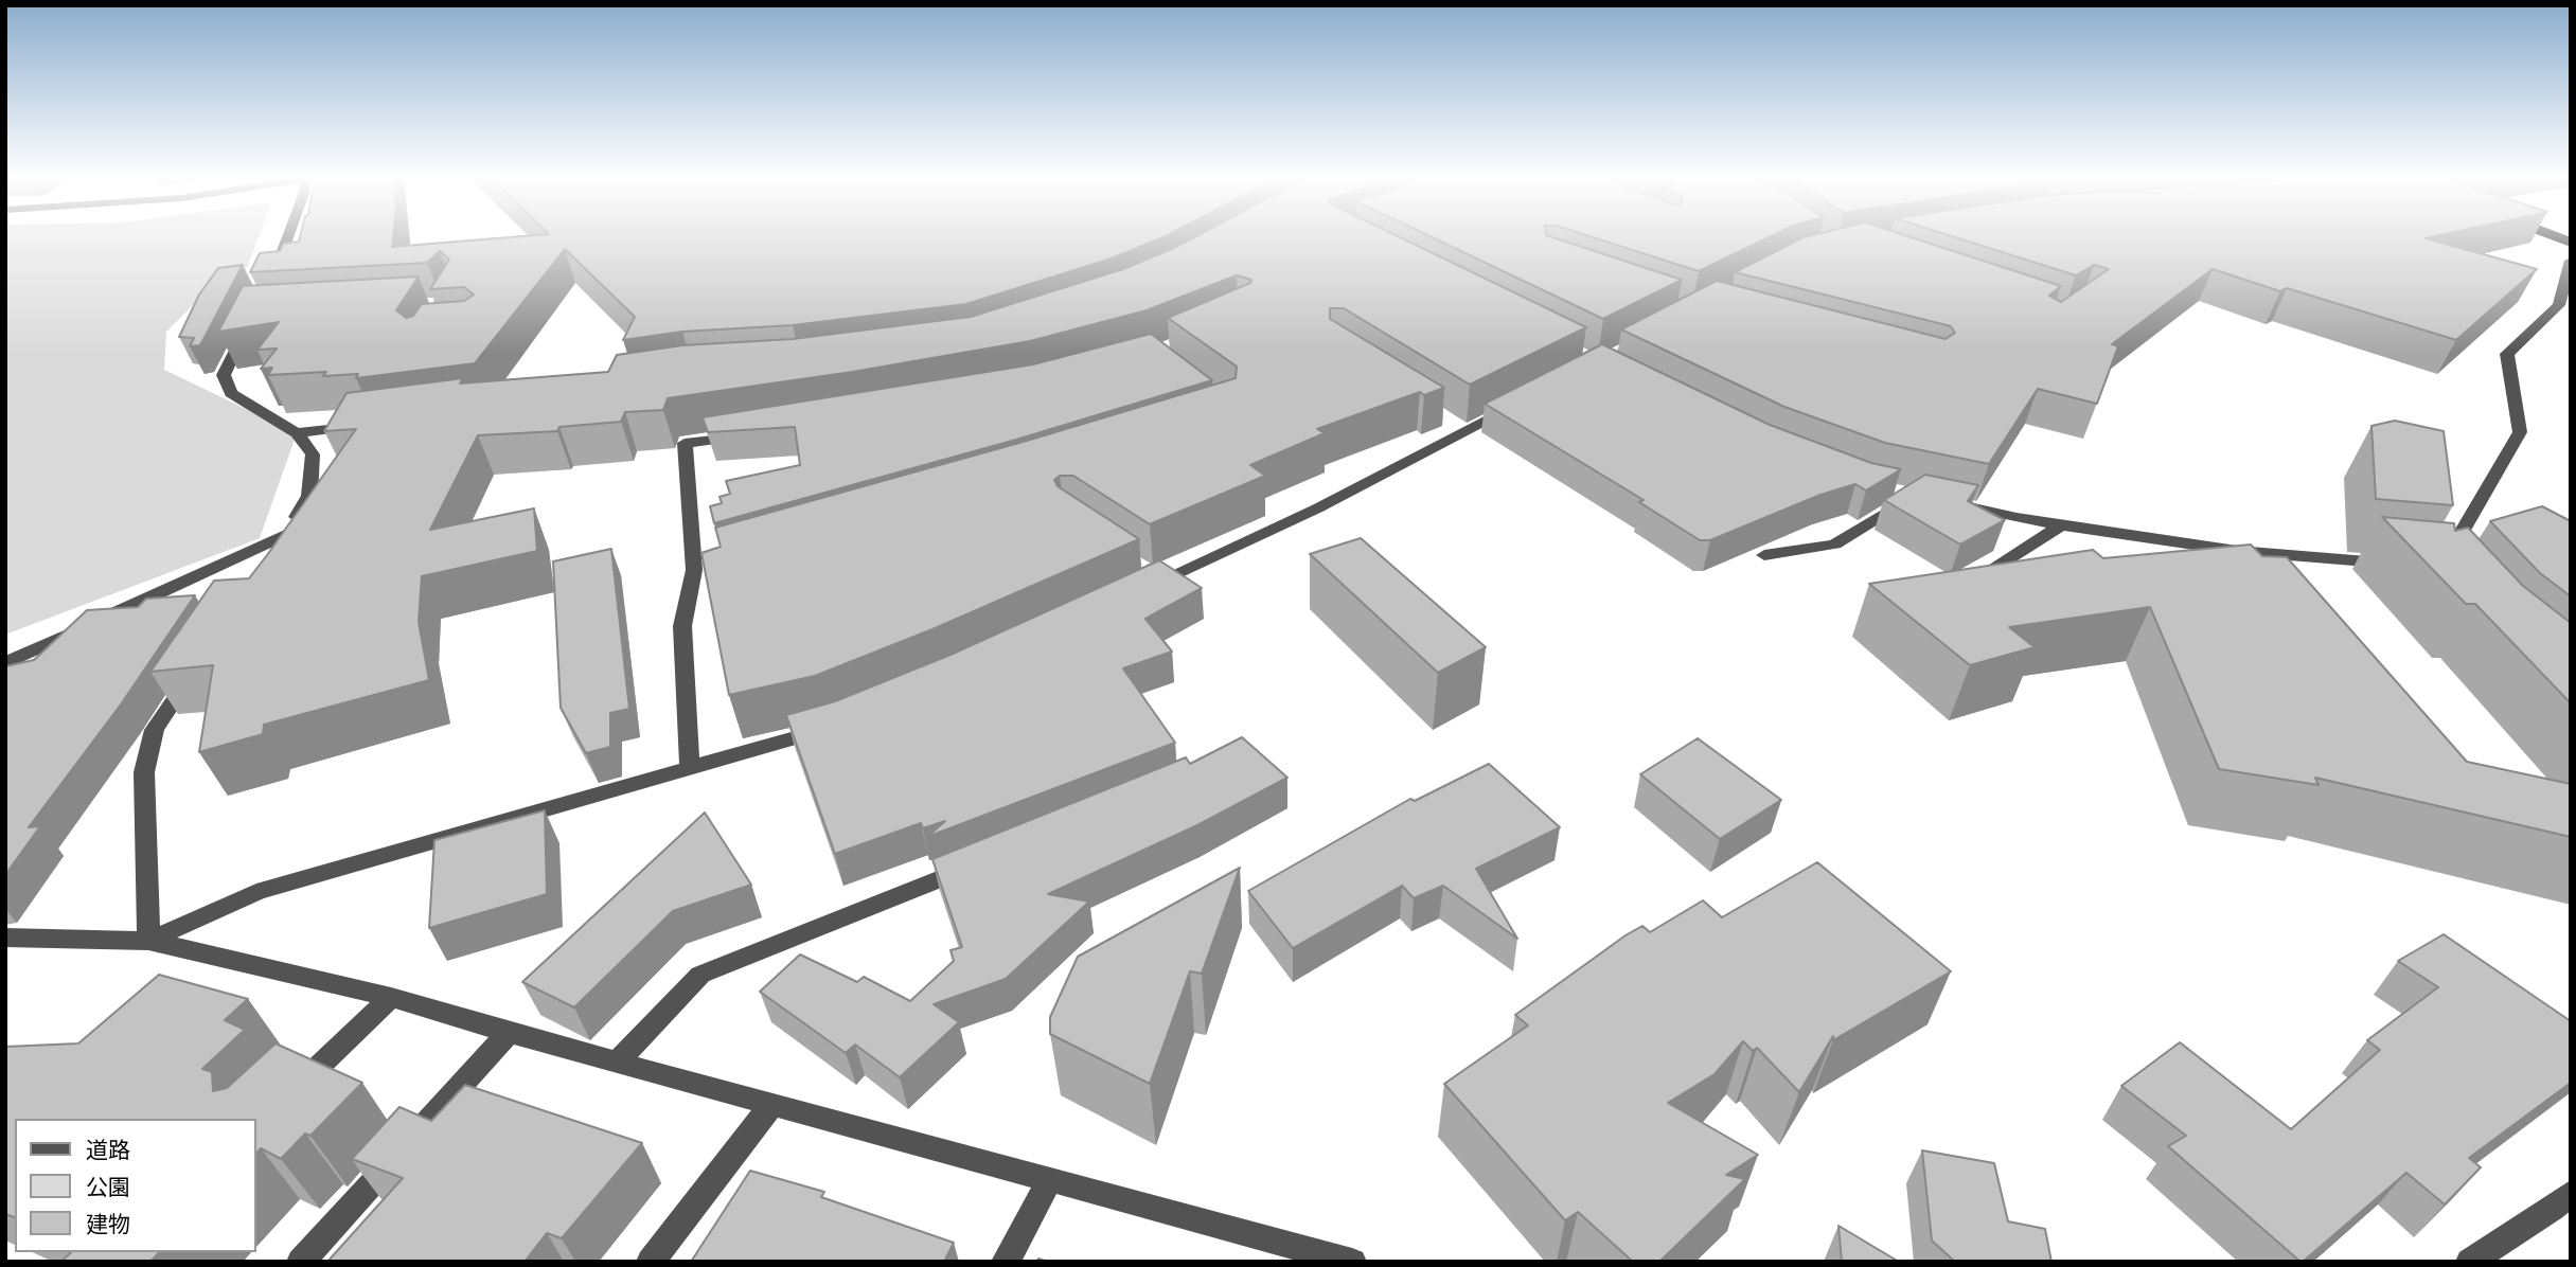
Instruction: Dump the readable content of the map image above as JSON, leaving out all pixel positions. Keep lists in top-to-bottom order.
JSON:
{
  "legend": ["道路", "公園", "建物"]
}
